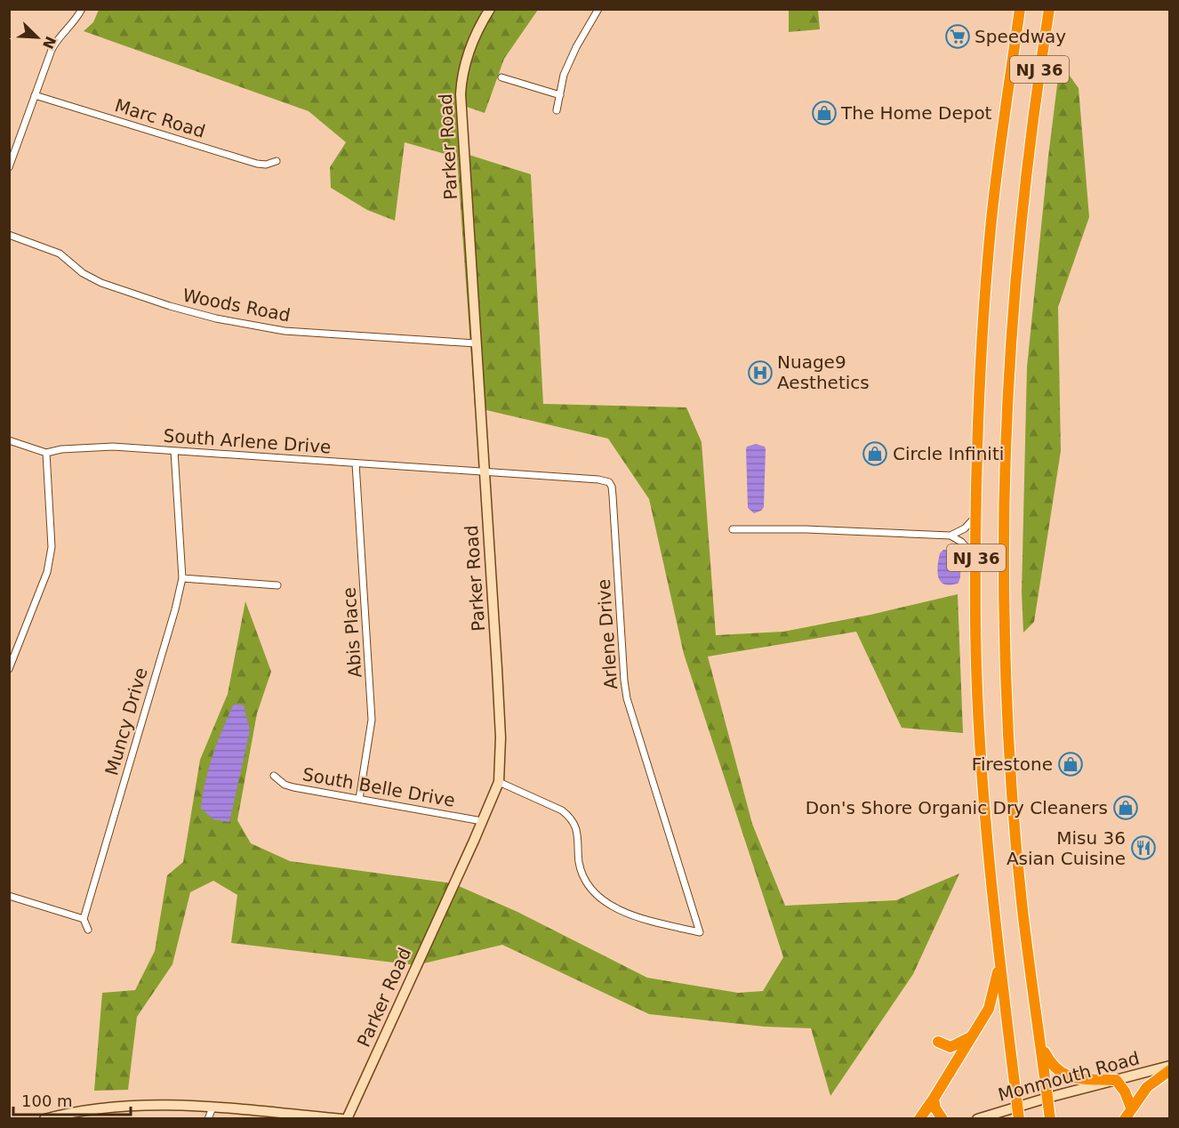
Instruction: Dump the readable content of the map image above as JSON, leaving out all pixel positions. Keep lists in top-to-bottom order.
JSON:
{
  "streets": {
    "highway": ["NJ 36"],
    "street": [
      "Marc Road",
      "Parker Road",
      "Woods Road",
      "South Arlene Drive",
      "Abis Place",
      "Arlene Drive",
      "Muncy Drive",
      "South Belle Drive",
      "Monmouth Road"
    ]
  },
  "crossings": [
    ["NJ 36", "Monmouth Road"],
    ["Parker Road", "Woods Road"],
    ["Parker Road", "South Arlene Drive"],
    ["Parker Road", "Arlene Drive"],
    ["Parker Road", "South Belle Drive"],
    ["South Arlene Drive", "Abis Place"],
    ["South Arlene Drive", "Arlene Drive"],
    ["South Arlene Drive", "Muncy Drive"],
    ["Abis Place", "South Belle Drive"]
  ],
  "places": {
    "supermarket": ["Speedway"],
    "shop": [
      "The Home Depot",
      "Circle Infiniti",
      "Firestone",
      "Don's Shore Organic Dry Cleaners"
    ],
    "hospital": ["Nuage9 Aesthetics"],
    "restaurant": ["Misu 36 Asian Cuisine"]
  },
  "scale_bar": "100 m",
  "north": "bottom right"
}
